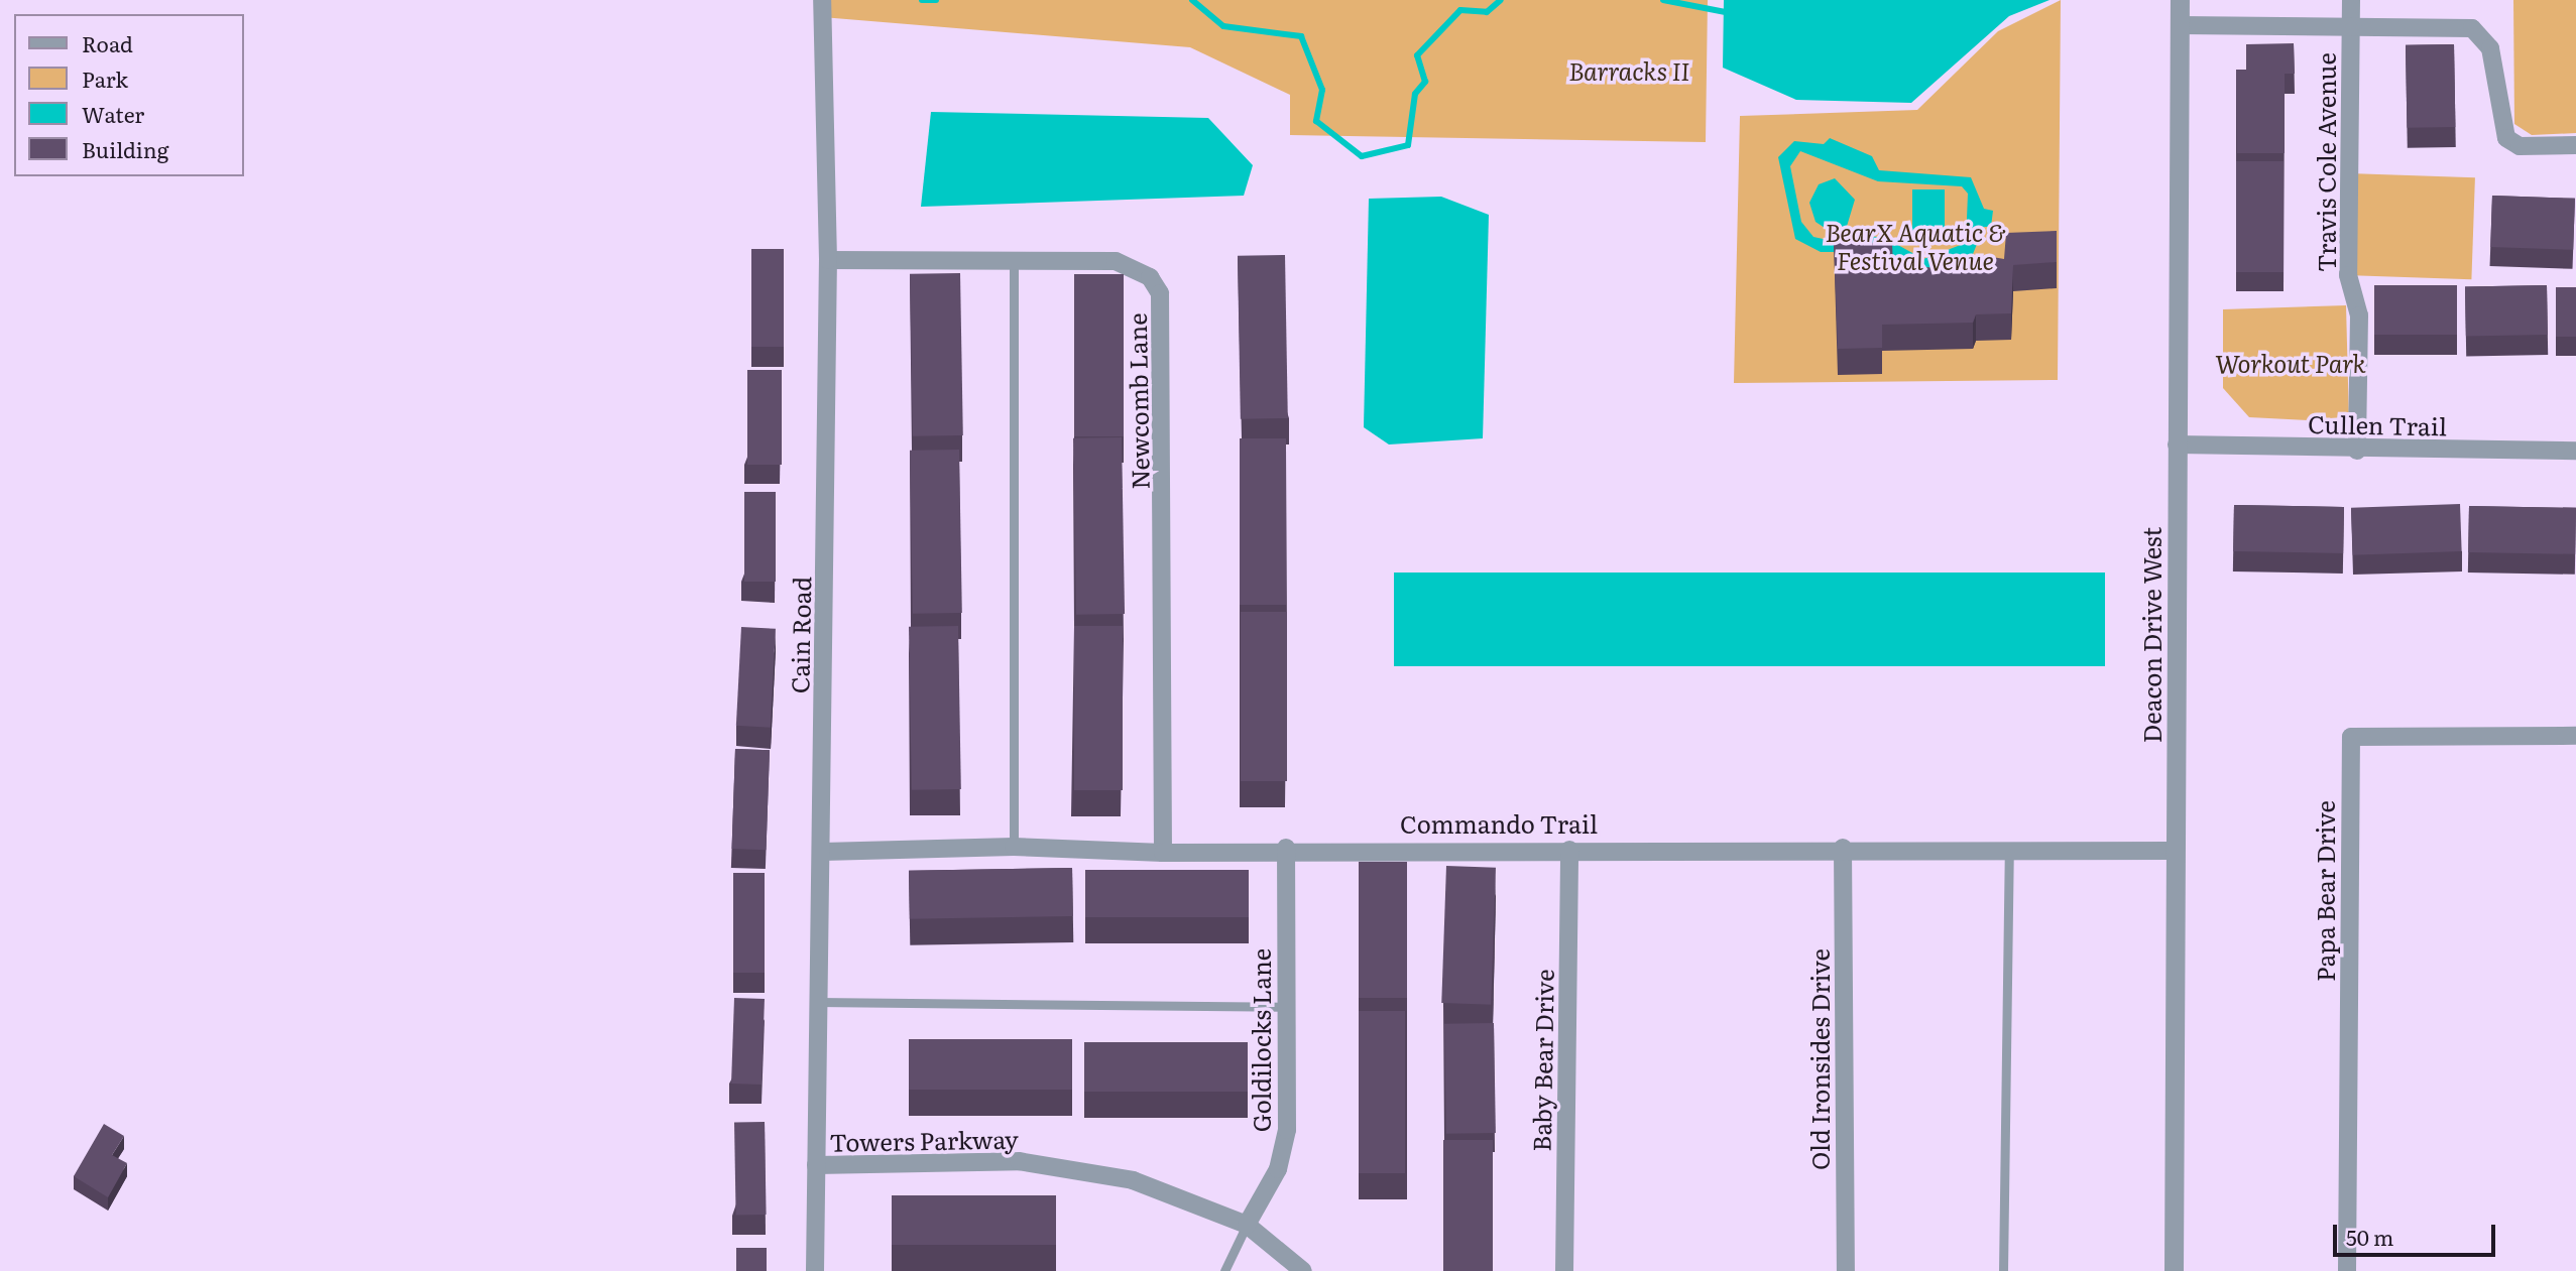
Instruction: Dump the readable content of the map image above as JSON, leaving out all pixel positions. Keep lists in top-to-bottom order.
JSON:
{
  "streets": {
    "street": [
      "Travis Cole Avenue",
      "Newcomb Lane",
      "Cullen Trail",
      "Cain Road",
      "Deacon Drive West",
      "Commando Trail",
      "Papa Bear Drive",
      "Goldilocks Lane",
      "Old Ironsides Drive",
      "Baby Bear Drive",
      "Towers Parkway"
    ]
  },
  "crossings": [
    ["Travis Cole Avenue", "Cullen Trail"],
    ["Newcomb Lane", "Cain Road"],
    ["Newcomb Lane", "Commando Trail"],
    ["Cullen Trail", "Deacon Drive West"],
    ["Cain Road", "Commando Trail"],
    ["Cain Road", "Towers Parkway"],
    ["Deacon Drive West", "Commando Trail"],
    ["Commando Trail", "Goldilocks Lane"],
    ["Commando Trail", "Old Ironsides Drive"],
    ["Commando Trail", "Baby Bear Drive"],
    ["Goldilocks Lane", "Towers Parkway"]
  ],
  "parks": ["Barracks II", "BearX Aquatic & Festival Venue", "Workout Park"],
  "legend": [
    "Road",
    "Park",
    "Water",
    "Building"
  ],
  "scale_bar": "50 m"
}
